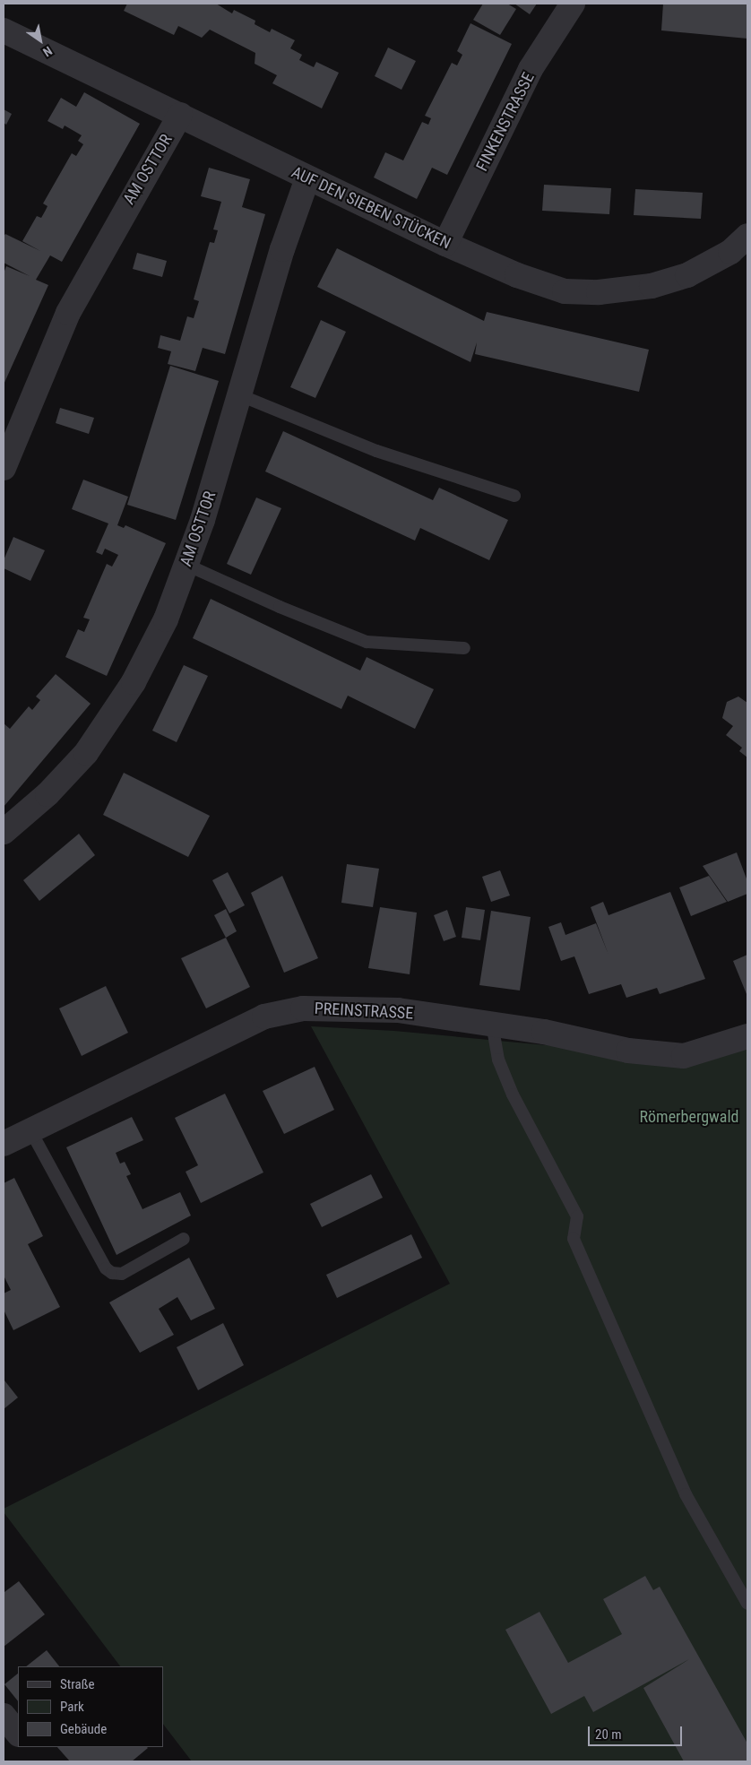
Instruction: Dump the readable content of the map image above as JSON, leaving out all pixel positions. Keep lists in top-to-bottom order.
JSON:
{
  "streets": {
    "street": [
      "FINKENSTRASSE",
      "AM OSTTOR",
      "AUF DEN SIEBEN STÜCKEN",
      "PREINSTRASSE"
    ]
  },
  "crossings": [
    ["FINKENSTRASSE", "AUF DEN SIEBEN STÜCKEN"],
    ["AM OSTTOR", "AUF DEN SIEBEN STÜCKEN"]
  ],
  "parks": ["Römerbergwald"],
  "legend": ["Straße", "Park", "Gebäude"],
  "scale_bar": "20 m",
  "north": "bottom right"
}
